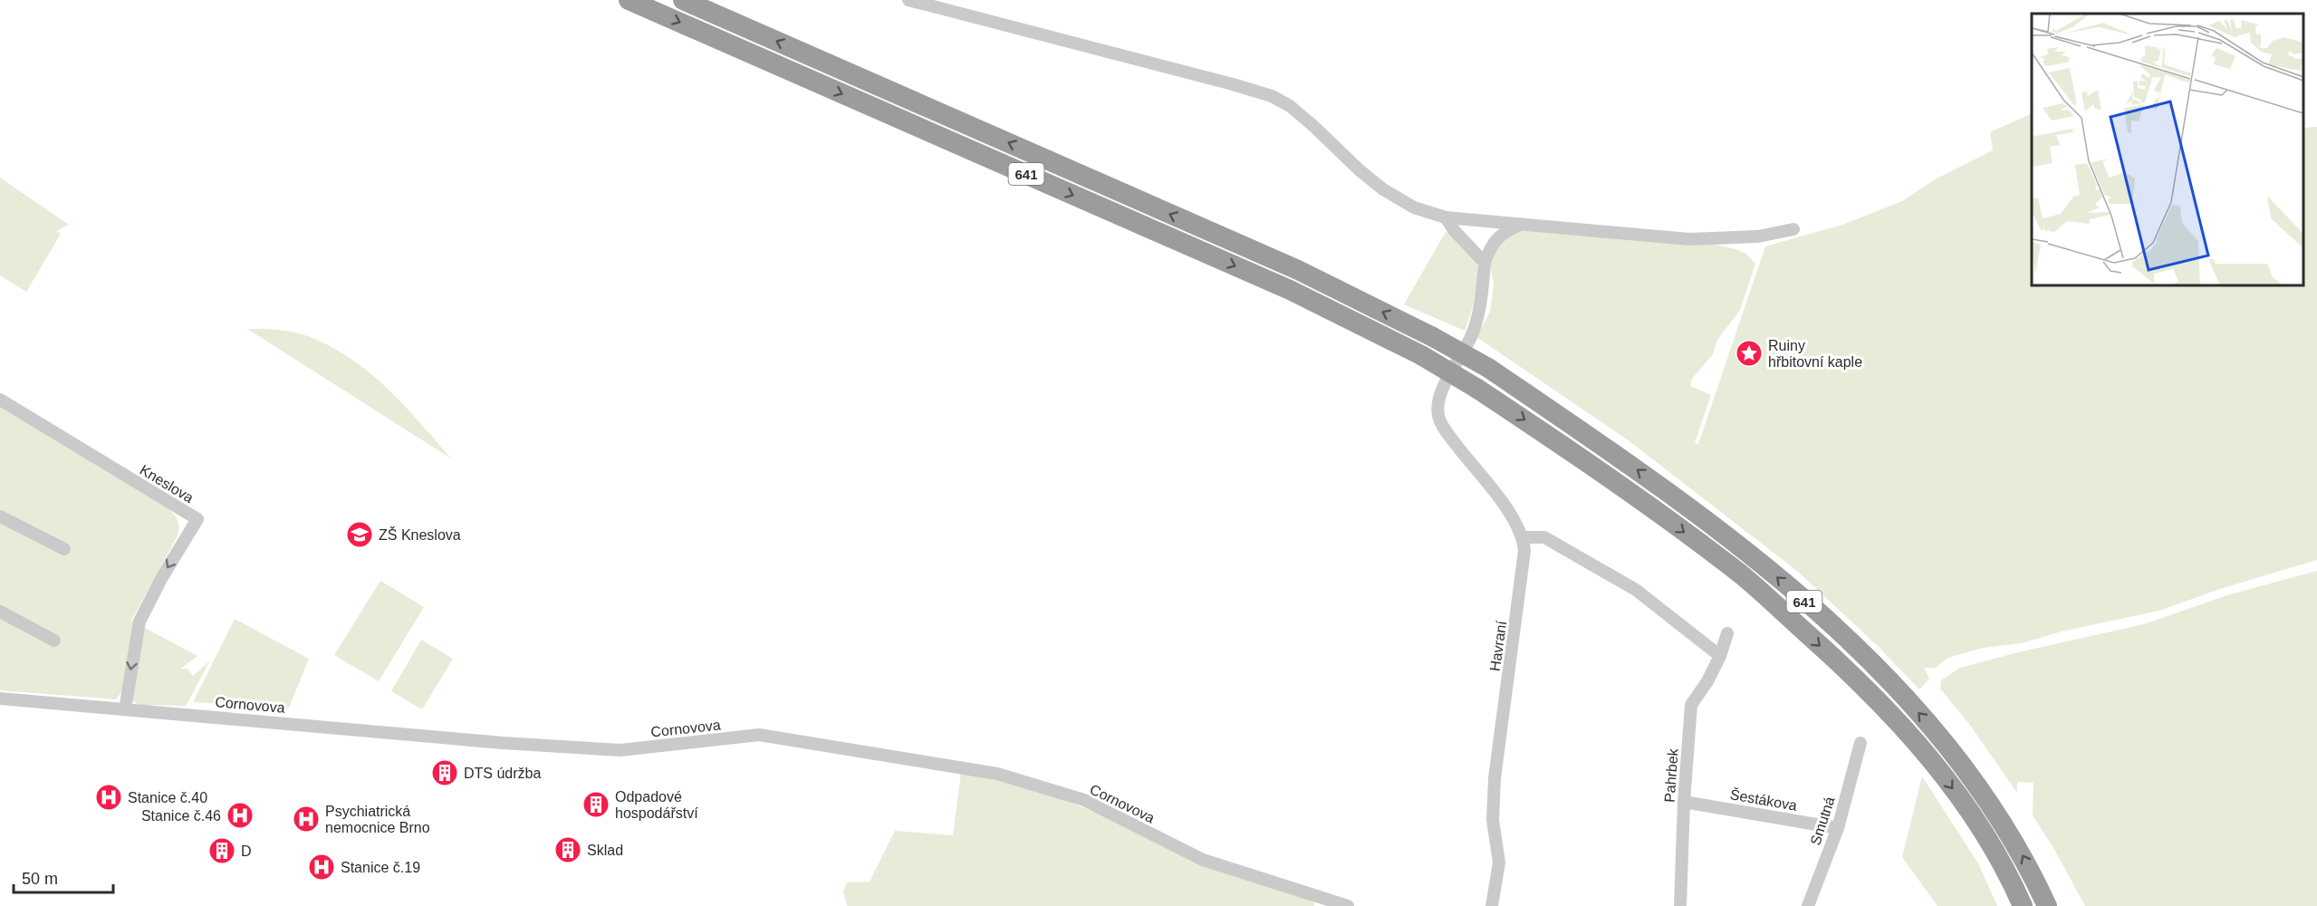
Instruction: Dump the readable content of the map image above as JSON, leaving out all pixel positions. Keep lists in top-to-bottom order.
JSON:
{
  "streets": {
    "highway": ["641"],
    "street": [
      "Kneslova",
      "Havraní",
      "Cornovova",
      "Pahrbek",
      "Šestákova",
      "Smutná"
    ]
  },
  "crossings": [
    ["Kneslova", "Cornovova"],
    ["Pahrbek", "Šestákova"],
    ["Šestákova", "Smutná"]
  ],
  "places": {
    "place": ["Ruiny hřbitovní kaple"],
    "school or university": ["ZŠ Kneslova"],
    "building": [
      "DTS údržba",
      "Odpadové hospodářství",
      "Sklad",
      "D"
    ],
    "hospital": [
      "Stanice č.40",
      "Stanice č.46",
      "Psychiatrická nemocnice Brno",
      "Stanice č.19"
    ]
  },
  "scale_bar": "50 m"
}
